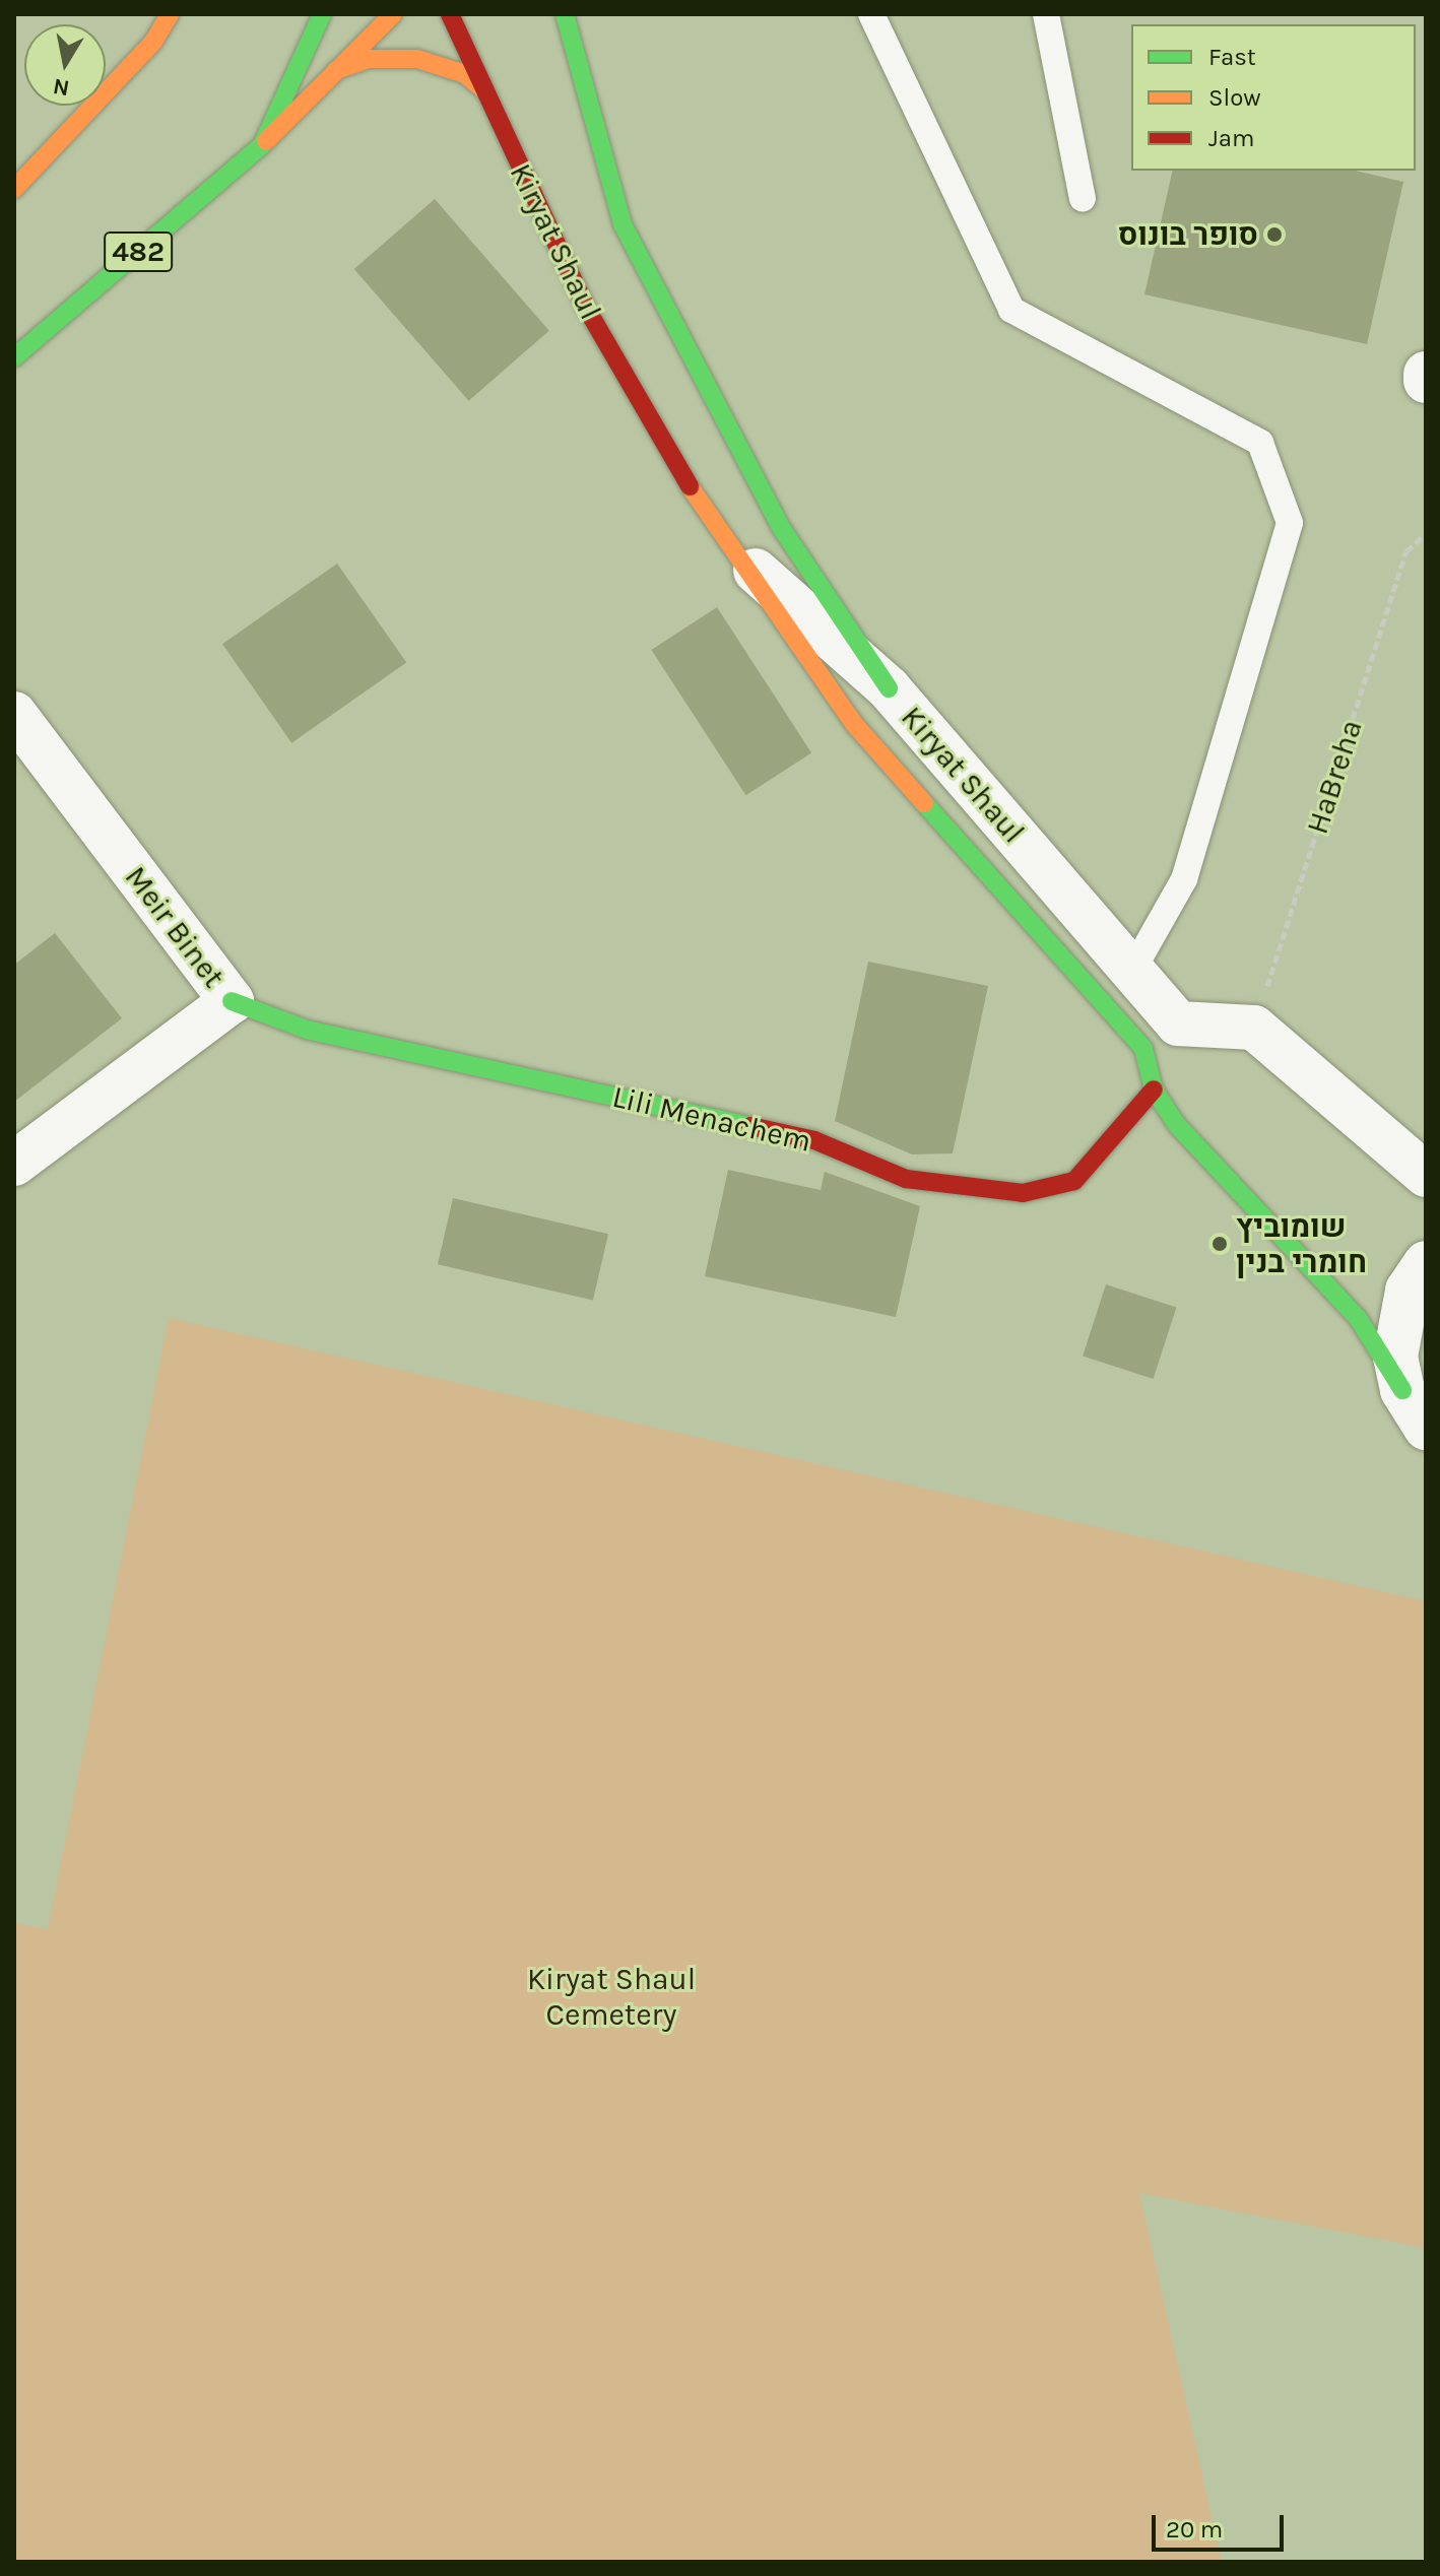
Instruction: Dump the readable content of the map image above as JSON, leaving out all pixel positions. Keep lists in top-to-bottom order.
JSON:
{
  "streets": {
    "street": [
      "Kiryat Shaul",
      "482",
      "Meir Binet",
      "Lili Menachem"
    ],
    "path": ["HaBreha"]
  },
  "crossings": [
    ["Kiryat Shaul", "Lili Menachem"],
    ["Meir Binet", "Lili Menachem"]
  ],
  "parks": ["Kiryat Shaul Cemetery"],
  "places": ["סופר בונוס", "שומוביץ חומרי בנין"],
  "legend": ["Fast", "Slow", "Jam"],
  "scale_bar": "20 m",
  "north": "bottom"
}
